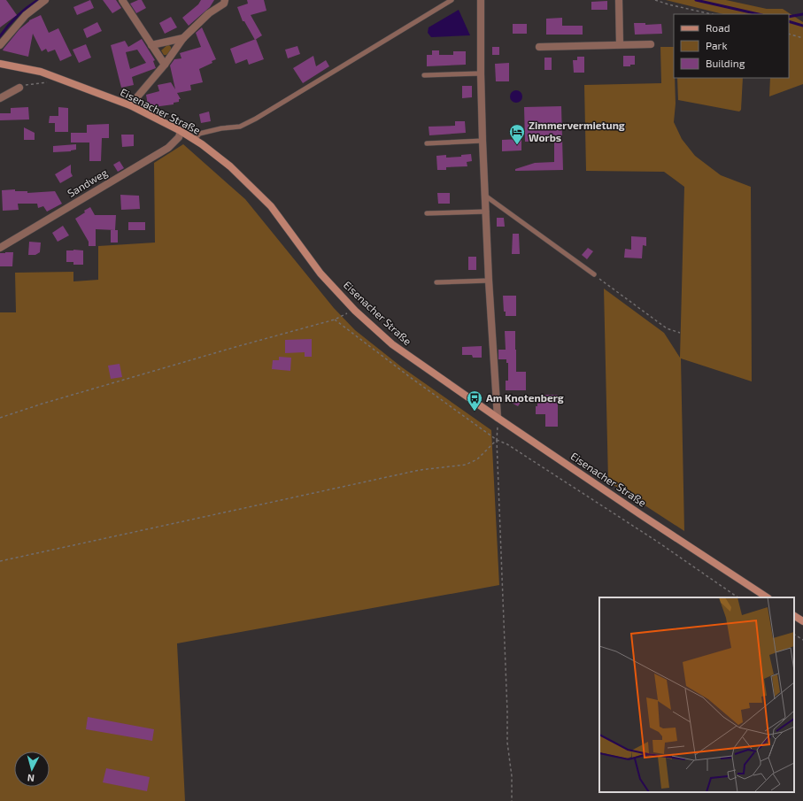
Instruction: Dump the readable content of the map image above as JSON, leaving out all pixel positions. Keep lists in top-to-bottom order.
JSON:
{
  "streets": {
    "main road": ["Eisenacher Straße"],
    "street": ["Sandweg"]
  },
  "crossings": [
    ["Eisenacher Straße", "Sandweg"]
  ],
  "places": {
    "hotel": ["Zimmervermietung Worbs"],
    "bus stop": ["Am Knotenberg"]
  },
  "legend": ["Road", "Park", "Building"],
  "north": "bottom"
}
